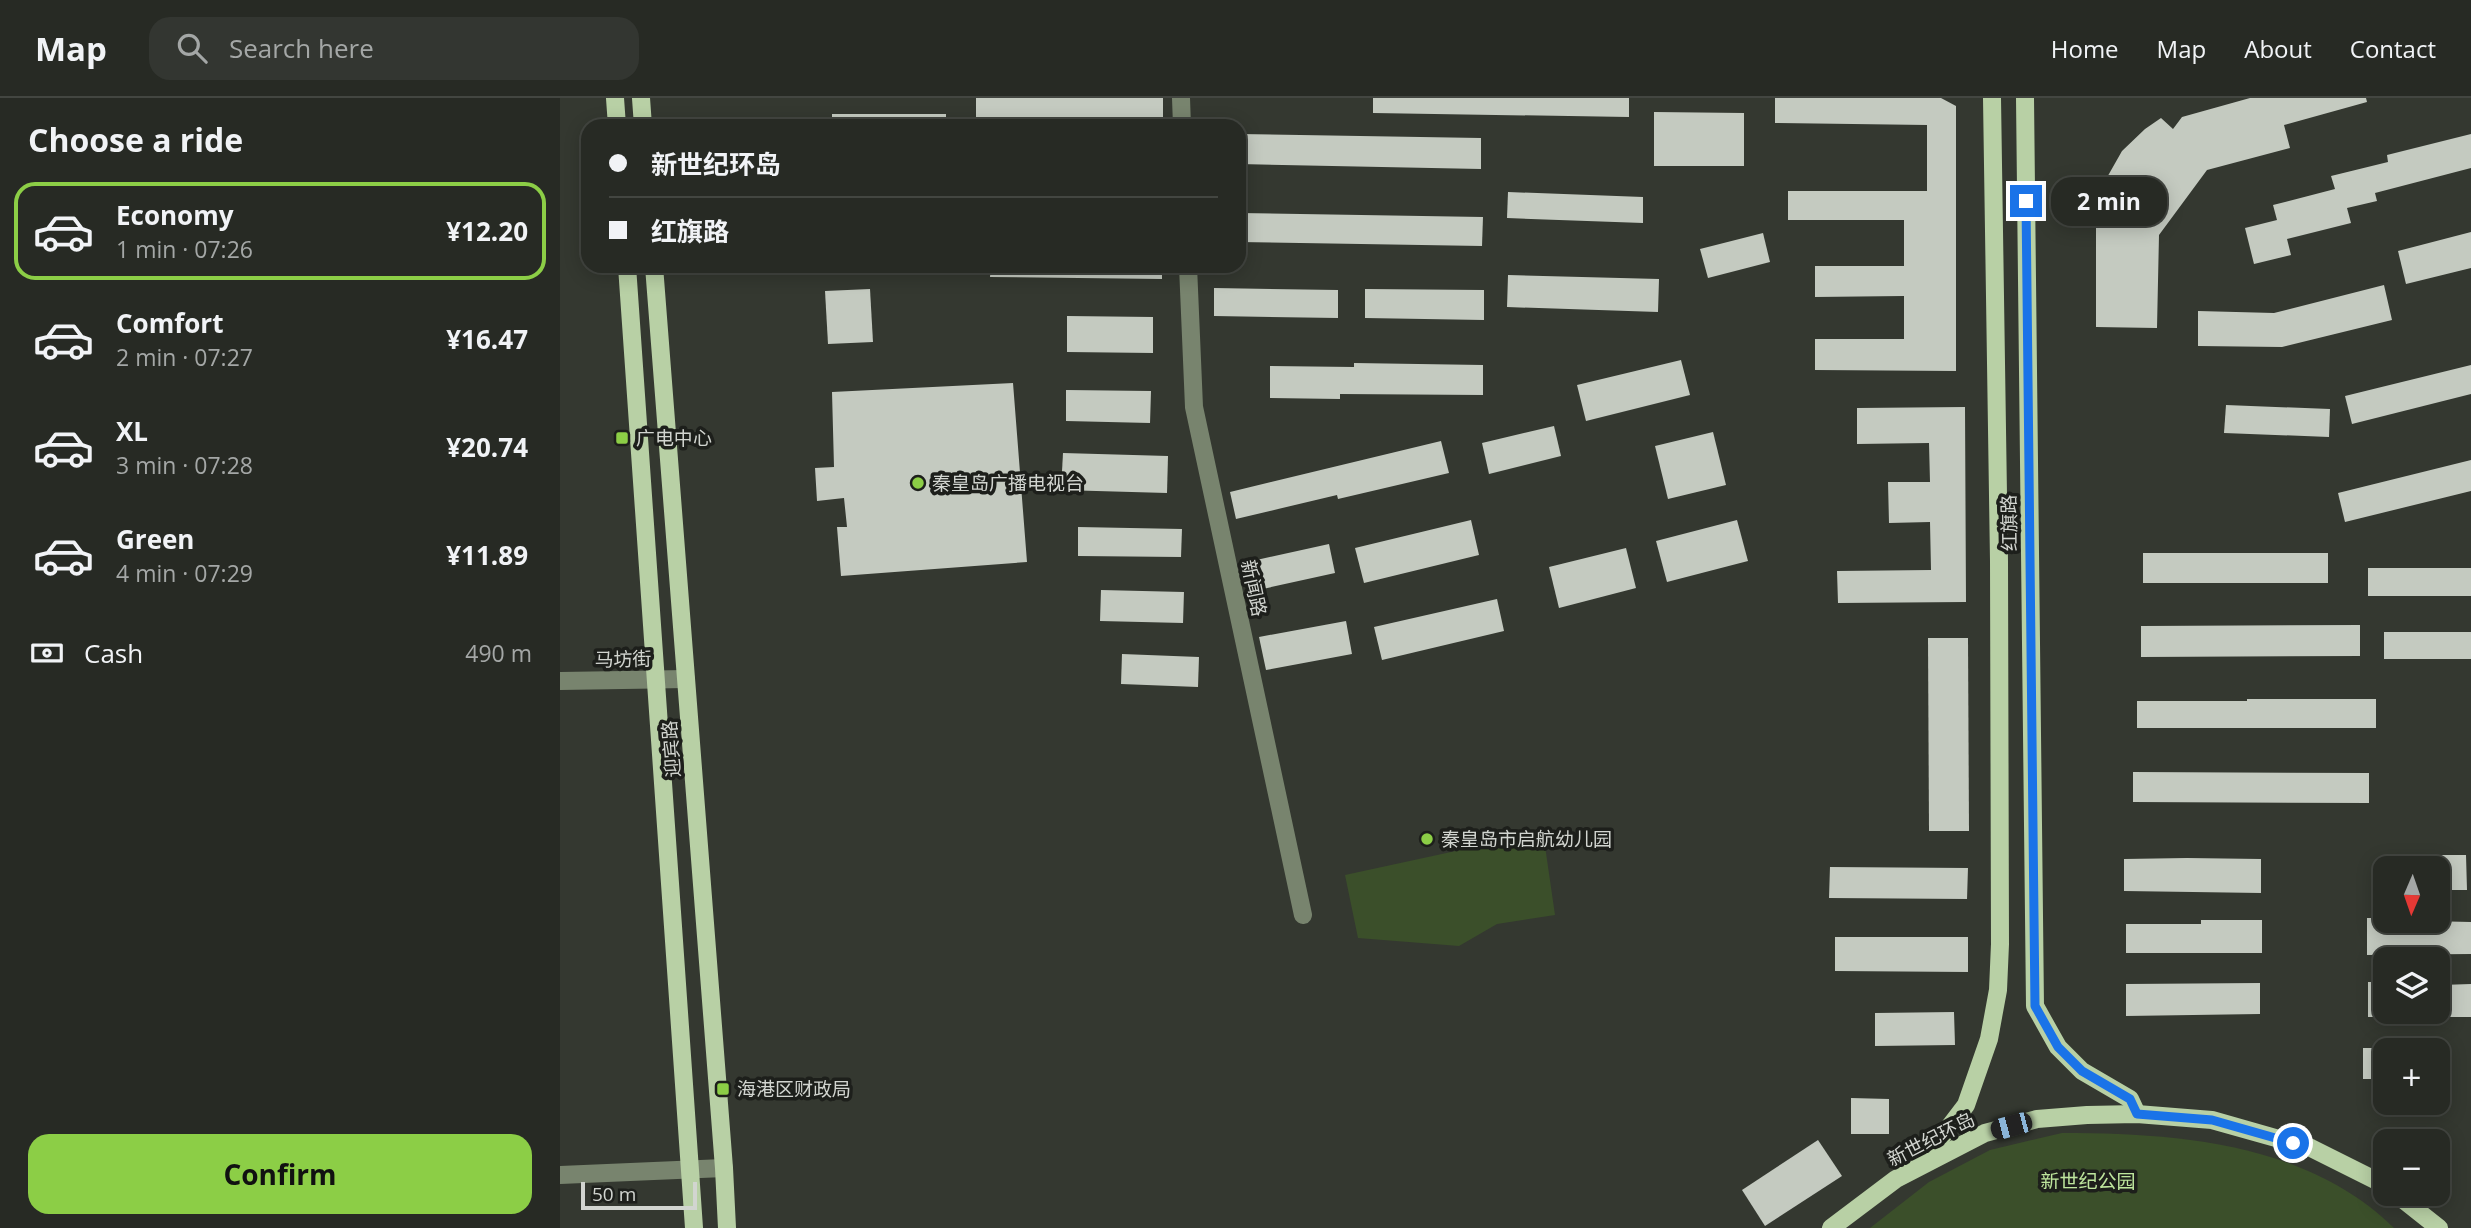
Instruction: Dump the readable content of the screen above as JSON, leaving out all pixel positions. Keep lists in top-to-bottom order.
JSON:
{
  "streets": {
    "main road": ["红旗路", "迎宾路", "新世纪环岛"],
    "street": ["新闻路", "马坊街"]
  },
  "crossings": [
    ["红旗路", "新世纪环岛"],
    ["马坊街", "迎宾路"]
  ],
  "parks": ["新世纪公园"],
  "places": {
    "transit": ["广电中心", "海港区财政局"],
    "other": ["秦皇岛广播电视台", "秦皇岛市启航幼儿园"]
  },
  "scale_bar": "50 m",
  "north": "bottom",
  "page": {
    "header": "Map",
    "search": "Search here",
    "nav": [
      "Home",
      "Map",
      "About",
      "Contact"
    ],
    "heading": "Choose a ride",
    "banner": ["新世纪环岛", "红旗路"],
    "bubble": "2 min",
    "list": [
      {
        "name": "Economy",
        "note": "1 min · 07:26",
        "value": "¥12.20"
      },
      {
        "name": "Comfort",
        "note": "2 min · 07:27",
        "value": "¥16.47"
      },
      {
        "name": "XL",
        "note": "3 min · 07:28",
        "value": "¥20.74"
      },
      {
        "name": "Green",
        "note": "4 min · 07:29",
        "value": "¥11.89"
      }
    ],
    "pay": ["Cash", "490 m"],
    "map_buttons": ["+", "−"],
    "buttons": "Confirm",
    "scale": "50 m"
  }
}
